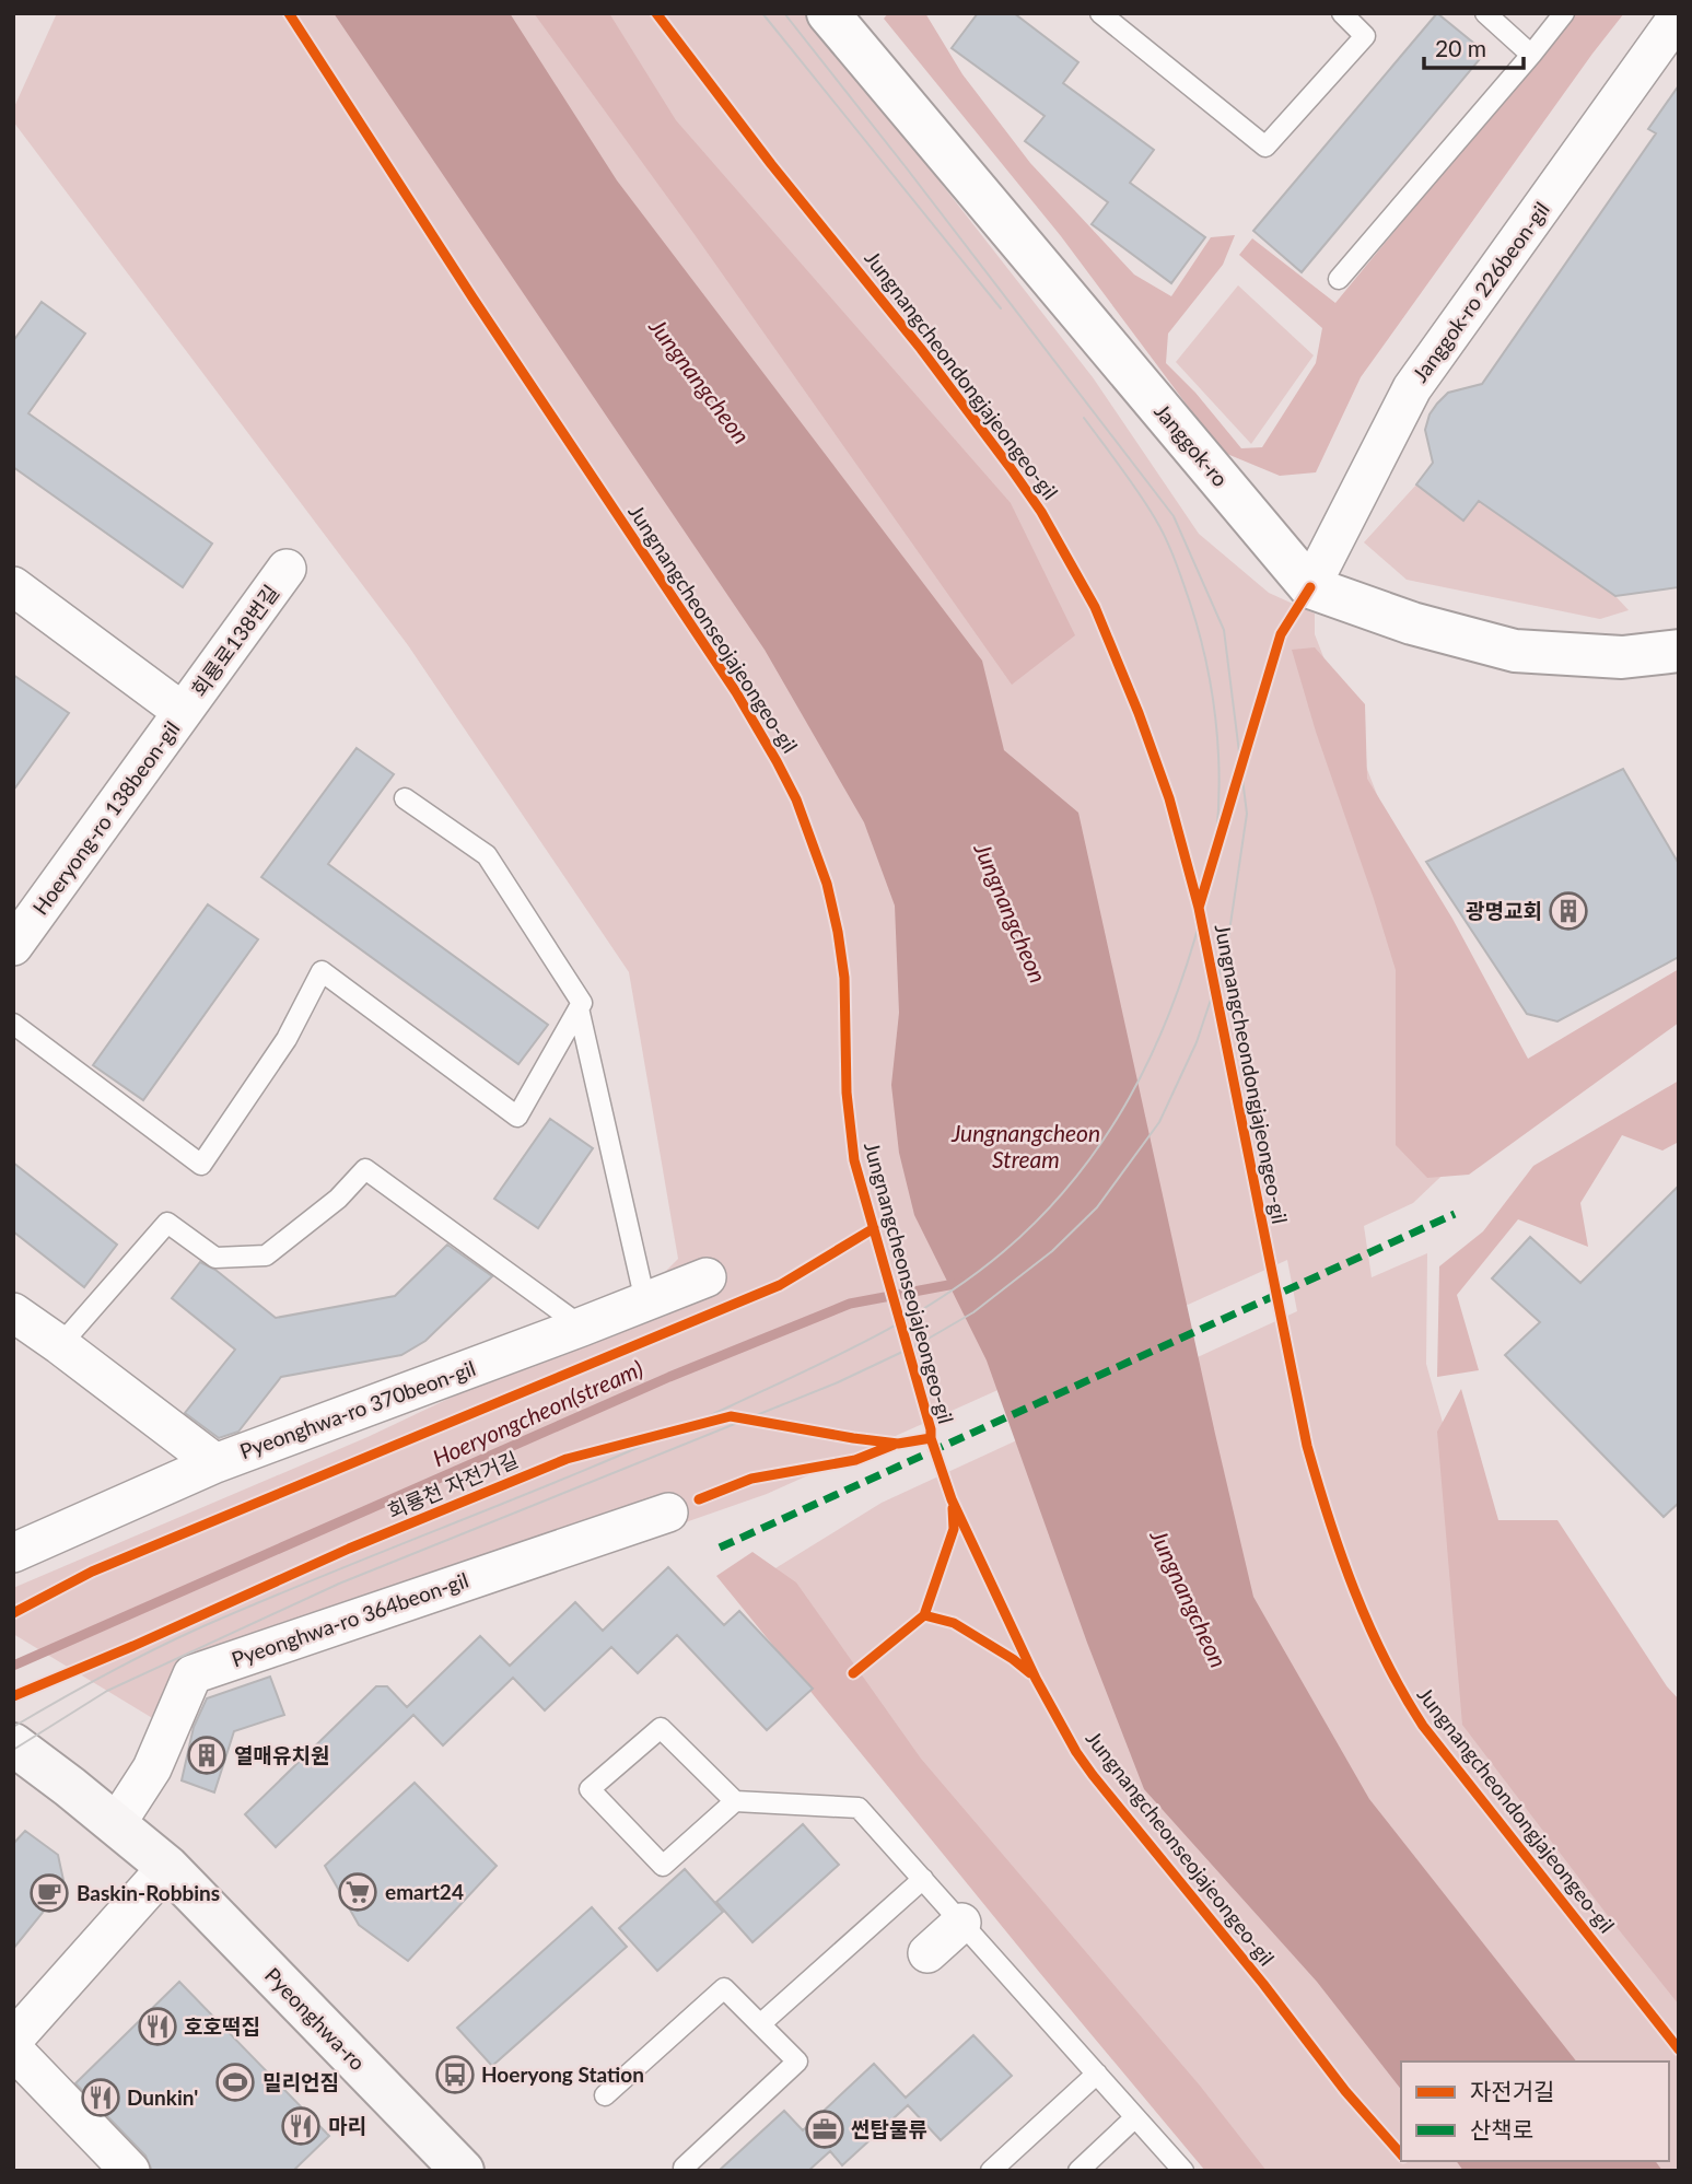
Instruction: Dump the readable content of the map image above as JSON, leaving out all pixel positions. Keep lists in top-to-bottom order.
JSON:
{
  "streets": {
    "main road": ["Pyeonghwa-ro"],
    "street": [
      "Janggok-ro 226beon-gil",
      "Janggok-ro",
      "회룡로138번길",
      "Hoeryong-ro 138beon-gil",
      "Pyeonghwa-ro 370beon-gil",
      "Pyeonghwa-ro 364beon-gil"
    ],
    "cycle path": ["Jungnangcheondongjajeongeo-gil", "Jungnangcheonseojajeongeo-gil"]
  },
  "crossings": [
    ["Janggok-ro 226beon-gil", "Janggok-ro"],
    ["회룡로138번길", "Hoeryong-ro 138beon-gil"],
    ["Pyeonghwa-ro 364beon-gil", "Pyeonghwa-ro"]
  ],
  "water": ["Jungnangcheon", "Jungnangcheon Stream", "Hoeryongcheon(stream)"],
  "places": {
    "building": ["광명교회", "열매유치원"],
    "supermarket": ["emart24"],
    "cafe": ["Baskin-Robbins"],
    "restaurant": ["호호떡집", "Dunkin'", "마리"],
    "bus stop": ["Hoeryong Station"],
    "sports": ["밀리언짐"],
    "office": ["썬탑물류"]
  },
  "legend": ["자전거길", "산책로"],
  "scale_bar": "20 m"
}
